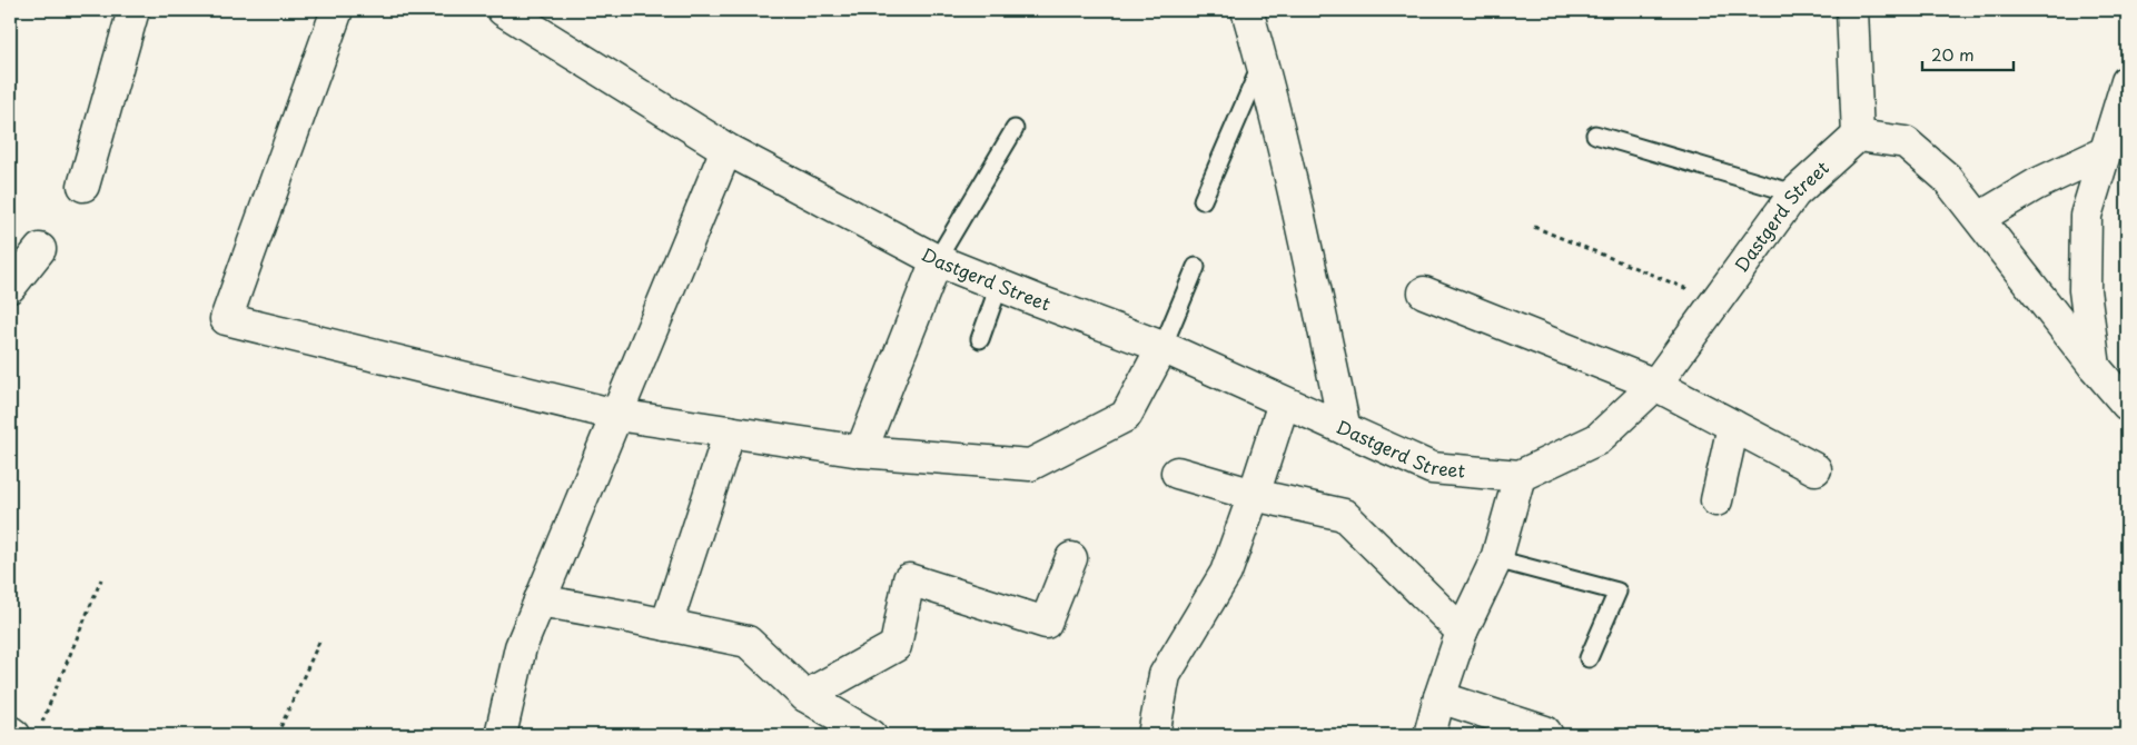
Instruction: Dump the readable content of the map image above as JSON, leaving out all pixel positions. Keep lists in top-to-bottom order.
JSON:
{
  "streets": {
    "street": ["Dastgerd Street"]
  },
  "scale_bar": "20 m"
}
